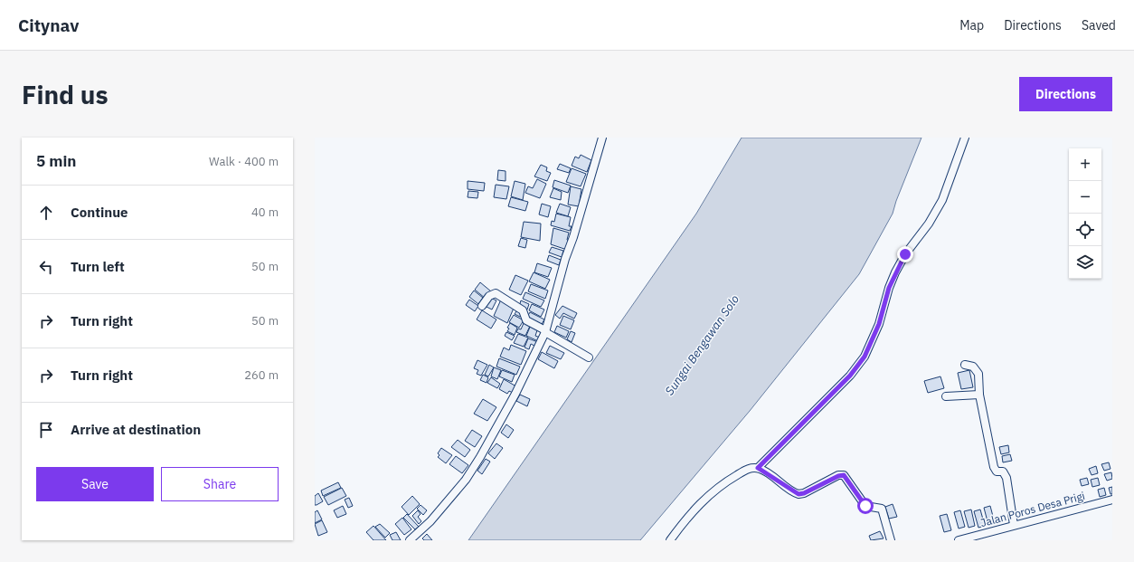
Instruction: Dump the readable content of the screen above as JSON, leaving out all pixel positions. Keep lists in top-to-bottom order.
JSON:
{
  "streets": {
    "street": ["Jalan Poros Desa Prigi"]
  },
  "water": ["Sungai Bengawan Solo"],
  "page": {
    "header": "Citynav",
    "nav": ["Map", "Directions", "Saved"],
    "buttons": [
      "Directions",
      ["Save", "Share"]
    ],
    "title": "Find us",
    "heading": ["5 min", "Walk · 400 m"],
    "map_buttons": ["+", "−"],
    "list": [
      ["Continue", "40 m"],
      ["Turn left", "50 m"],
      ["Turn right", "50 m"],
      ["Turn right", "260 m"],
      "Arrive at destination"
    ]
  }
}
